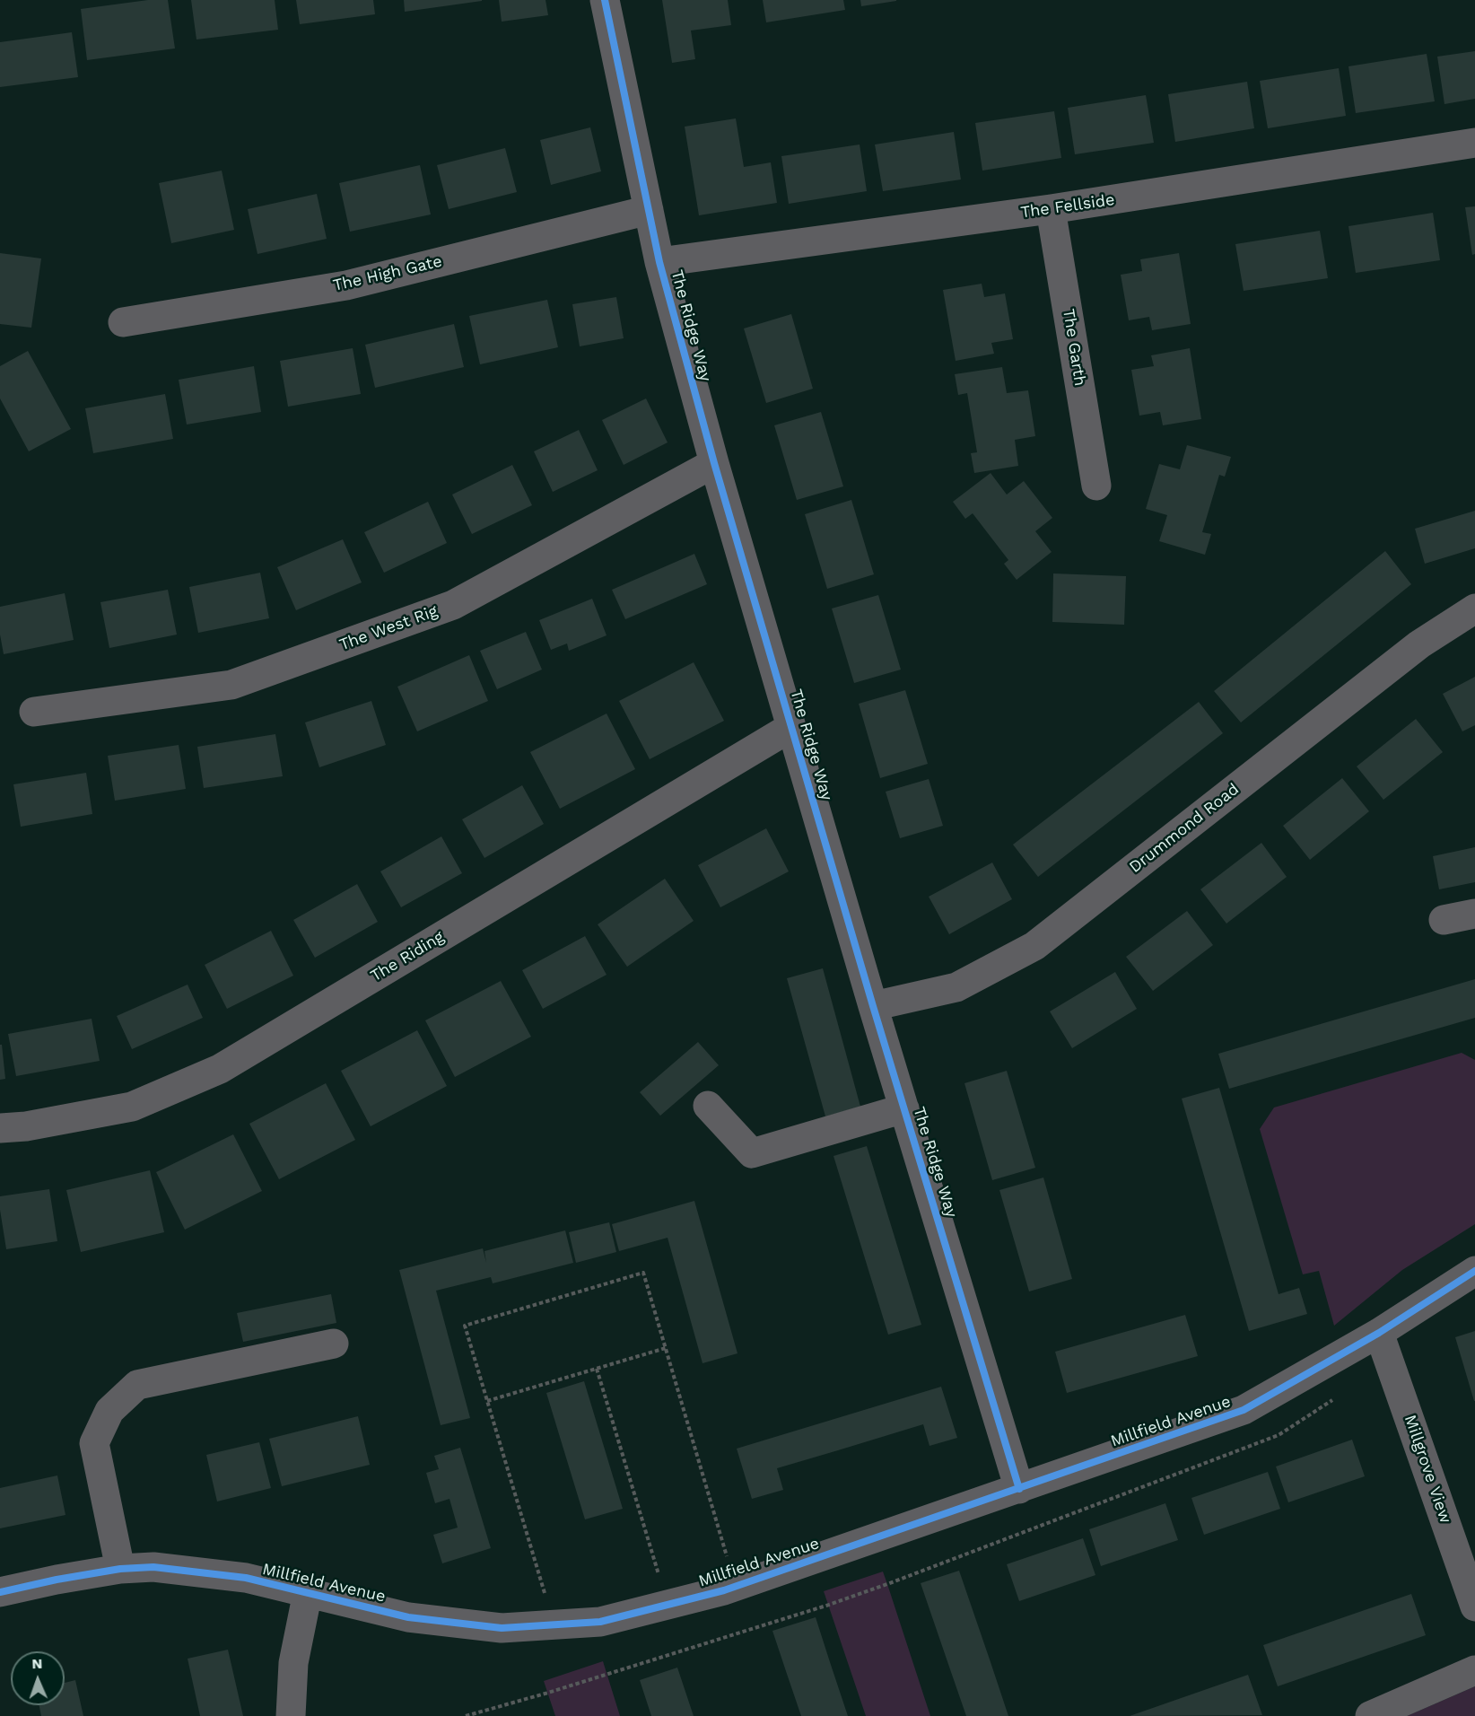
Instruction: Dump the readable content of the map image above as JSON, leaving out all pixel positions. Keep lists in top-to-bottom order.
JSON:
{
  "streets": {
    "street": [
      "The Fellside",
      "The High Gate",
      "The Ridge Way",
      "The Garth",
      "The West Rig",
      "Drummond Road",
      "The Riding",
      "Millfield Avenue",
      "Millgrove View"
    ]
  },
  "crossings": [
    ["The Fellside", "The Ridge Way"],
    ["The Fellside", "The Garth"],
    ["The High Gate", "The Ridge Way"],
    ["The Ridge Way", "The West Rig"],
    ["The Ridge Way", "Drummond Road"],
    ["The Ridge Way", "The Riding"],
    ["The Ridge Way", "Millfield Avenue"],
    ["Millfield Avenue", "Millgrove View"]
  ],
  "north": "top"
}
